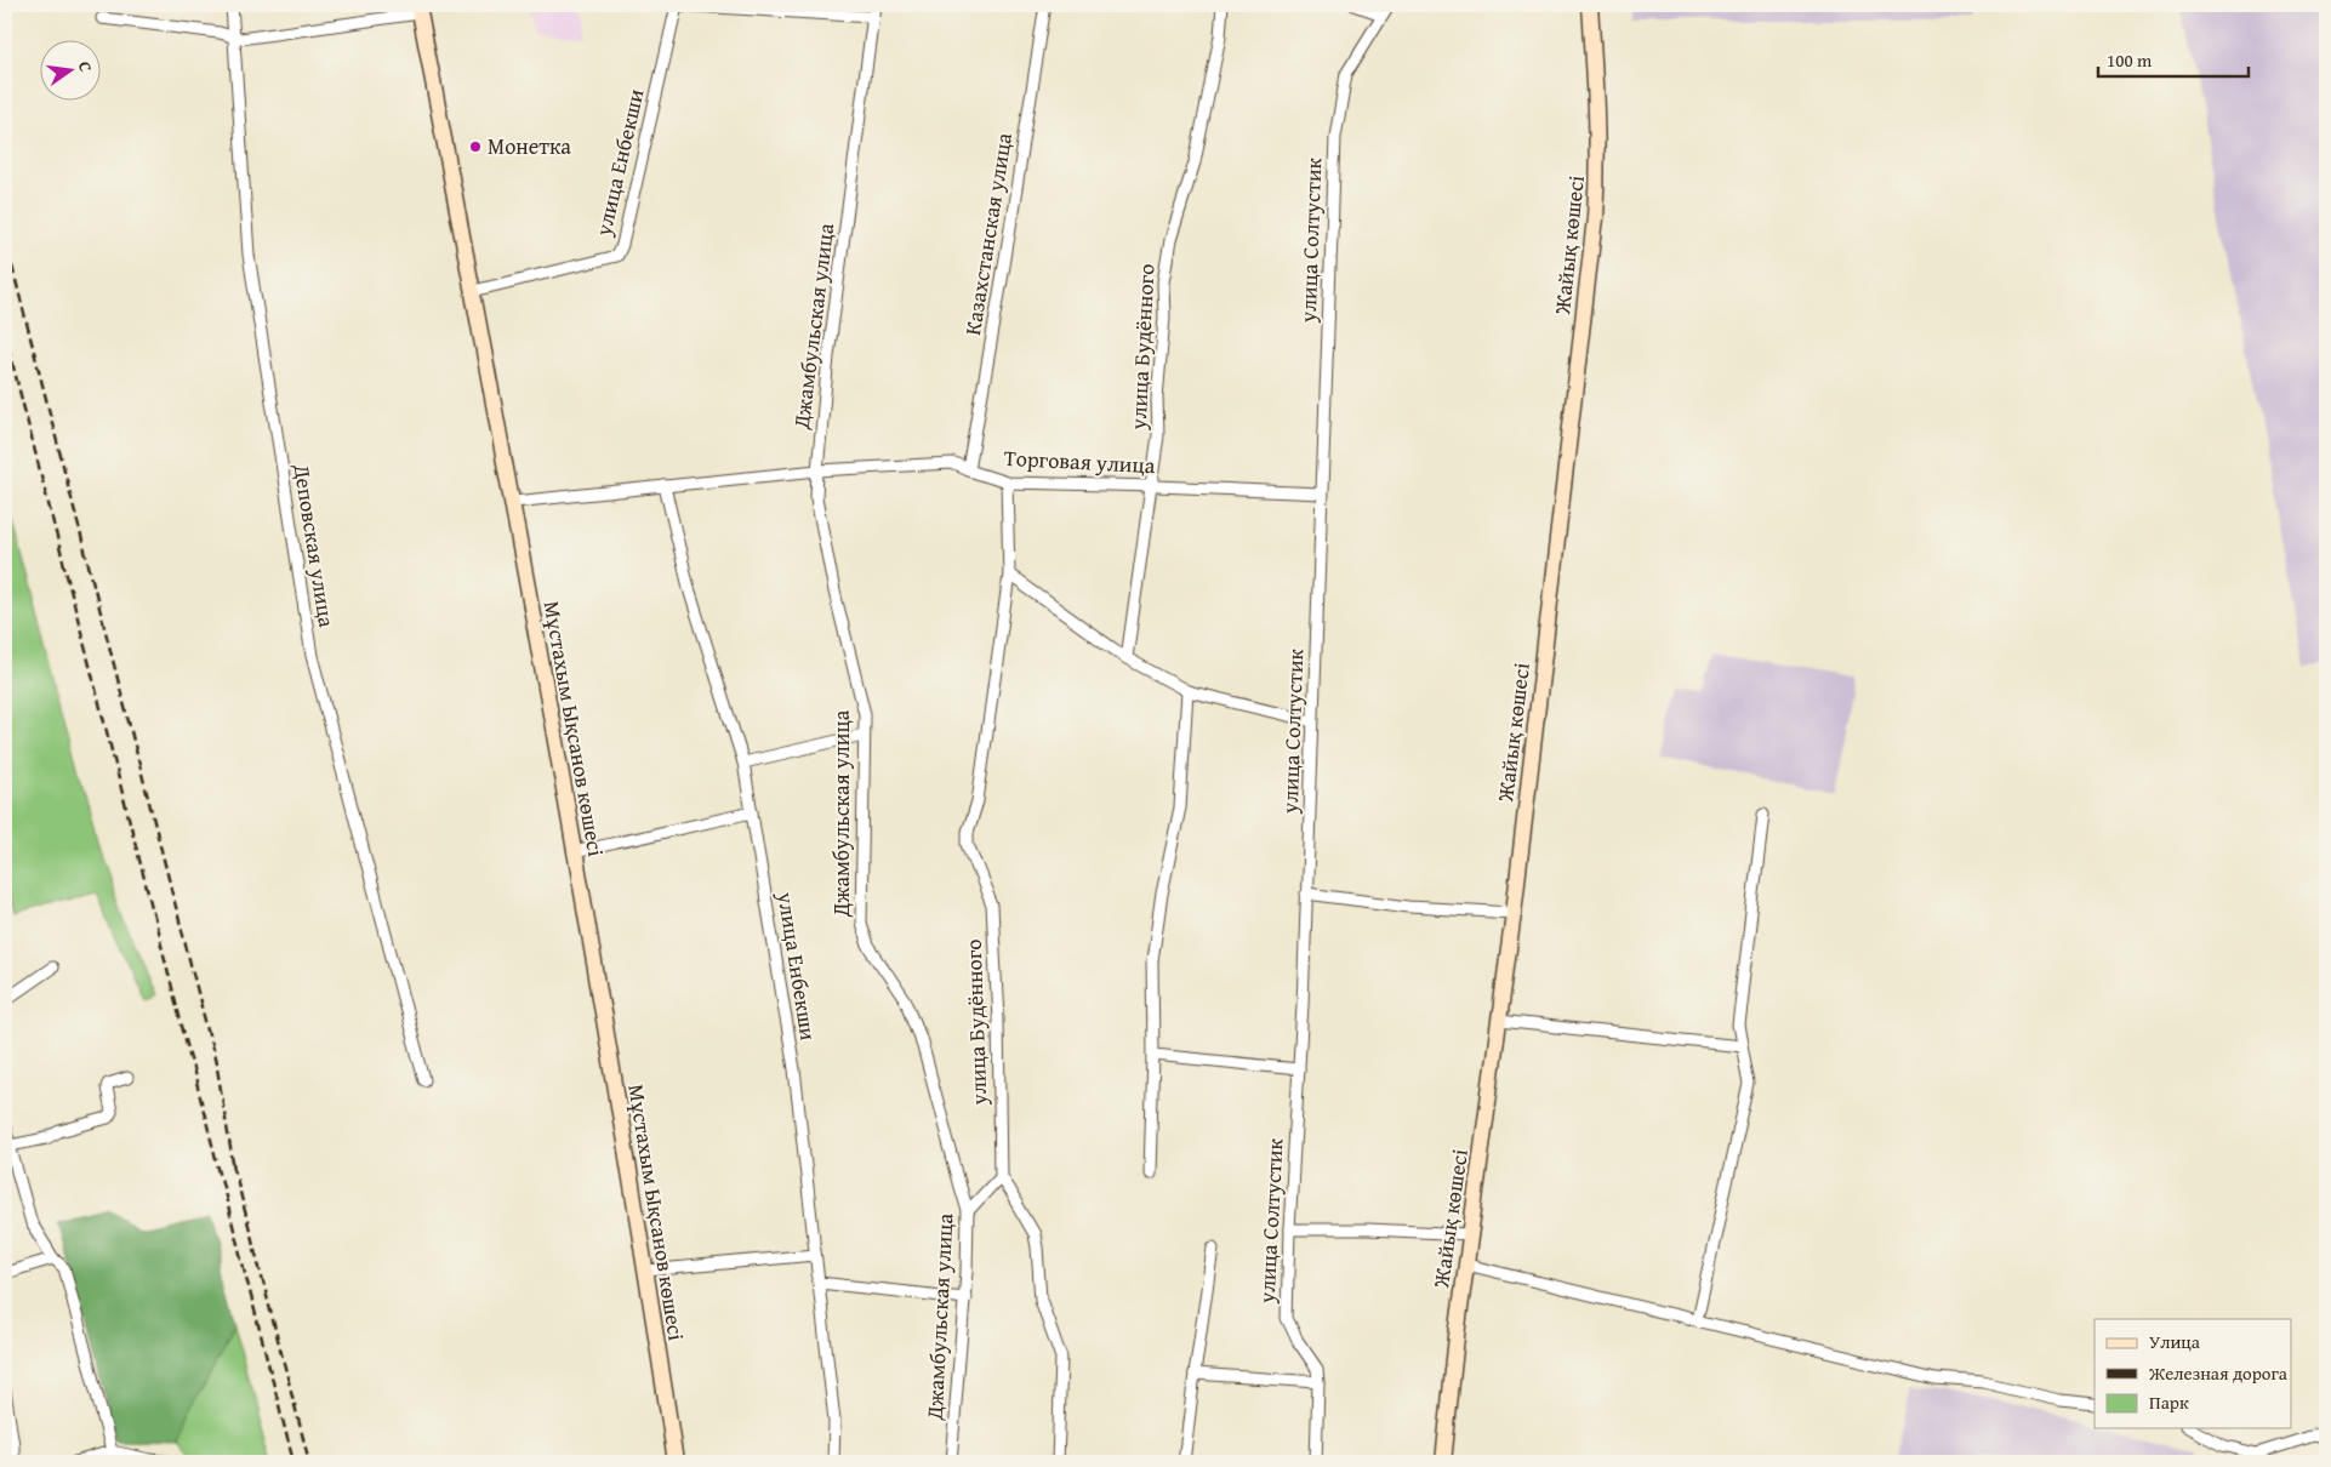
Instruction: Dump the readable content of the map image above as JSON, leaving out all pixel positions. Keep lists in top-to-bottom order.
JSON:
{
  "streets": {
    "main road": ["Жайық көшесі", "Мұстахым Ықсанов көшесі"],
    "street": [
      "улица Енбекши",
      "Казахстанская улица",
      "улица Солтустик",
      "Джамбульская улица",
      "улица Будённого",
      "Торговая улица",
      "Деповская улица"
    ]
  },
  "crossings": [
    ["улица Енбекши", "Торговая улица"],
    ["улица Енбекши", "Мұстахым Ықсанов көшесі"],
    ["Казахстанская улица", "Торговая улица"],
    ["улица Солтустик", "Торговая улица"],
    ["Джамбульская улица", "Торговая улица"],
    ["улица Будённого", "Торговая улица"],
    ["Торговая улица", "Мұстахым Ықсанов көшесі"]
  ],
  "places": ["Монетка"],
  "legend": ["Улица", "Железная дорога", "Парк"],
  "scale_bar": "100 m",
  "north": "right"
}
